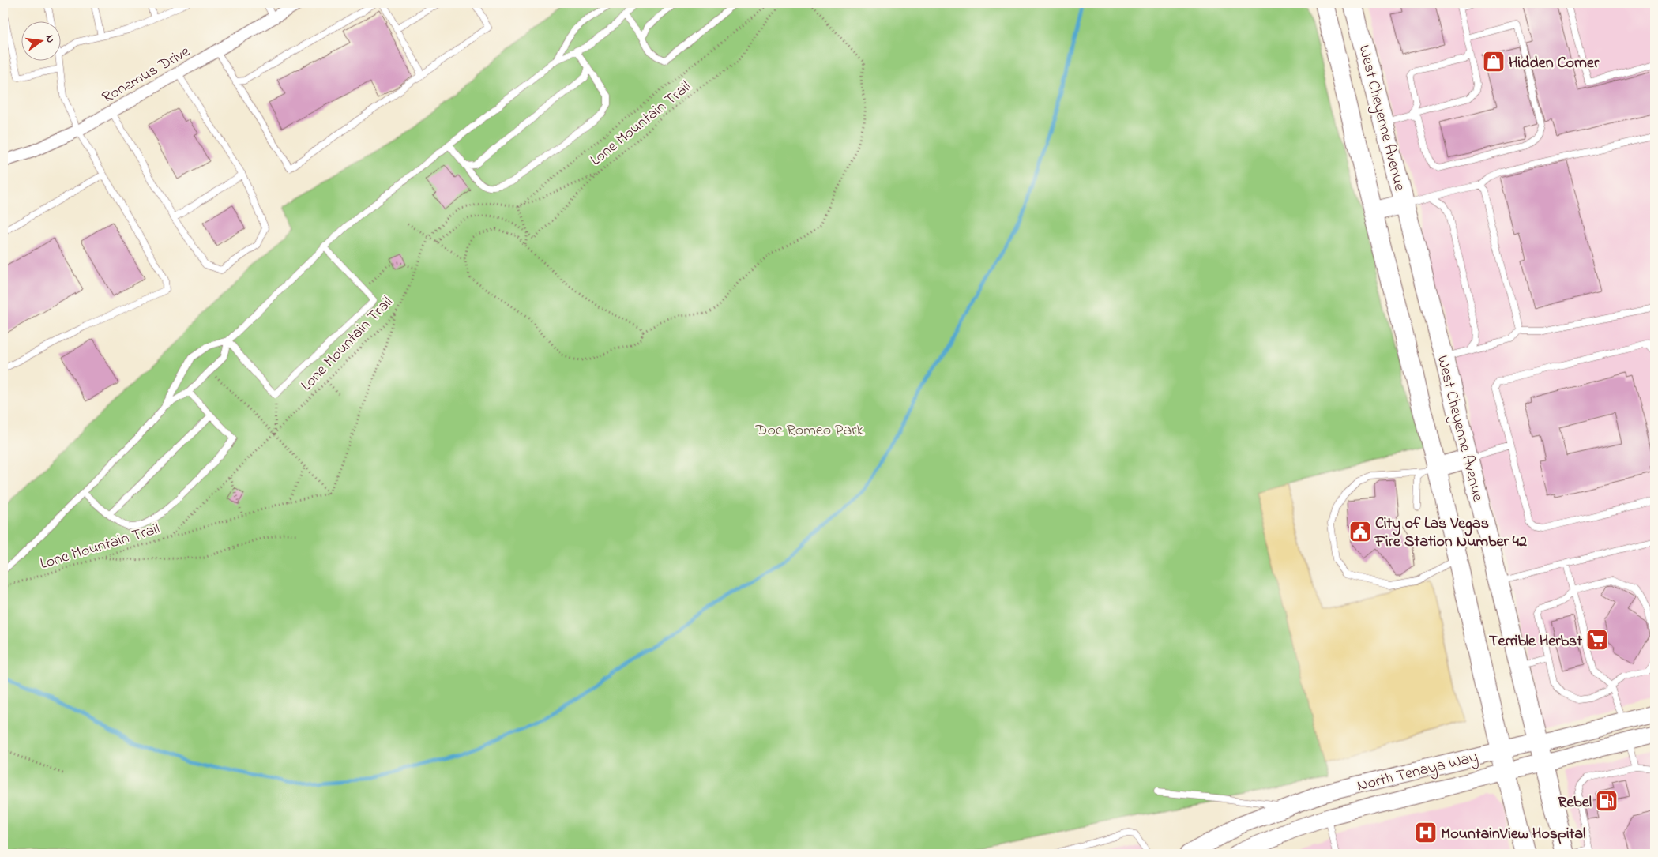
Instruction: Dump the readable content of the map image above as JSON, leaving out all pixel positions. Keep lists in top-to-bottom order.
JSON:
{
  "streets": {
    "main road": ["West Cheyenne Avenue", "North Tenaya Way"],
    "street": ["Ronemus Drive"],
    "path": ["Lone Mountain Trail"]
  },
  "crossings": [
    ["West Cheyenne Avenue", "North Tenaya Way"]
  ],
  "parks": ["Doc Romeo Park"],
  "places": {
    "shop": ["Hidden Corner"],
    "public building": ["City of Las Vegas Fire Station Number 42"],
    "supermarket": ["Terrible Herbst"],
    "fuel station": ["Rebel"],
    "hospital": ["MountainView Hospital"]
  },
  "north": "right"
}
